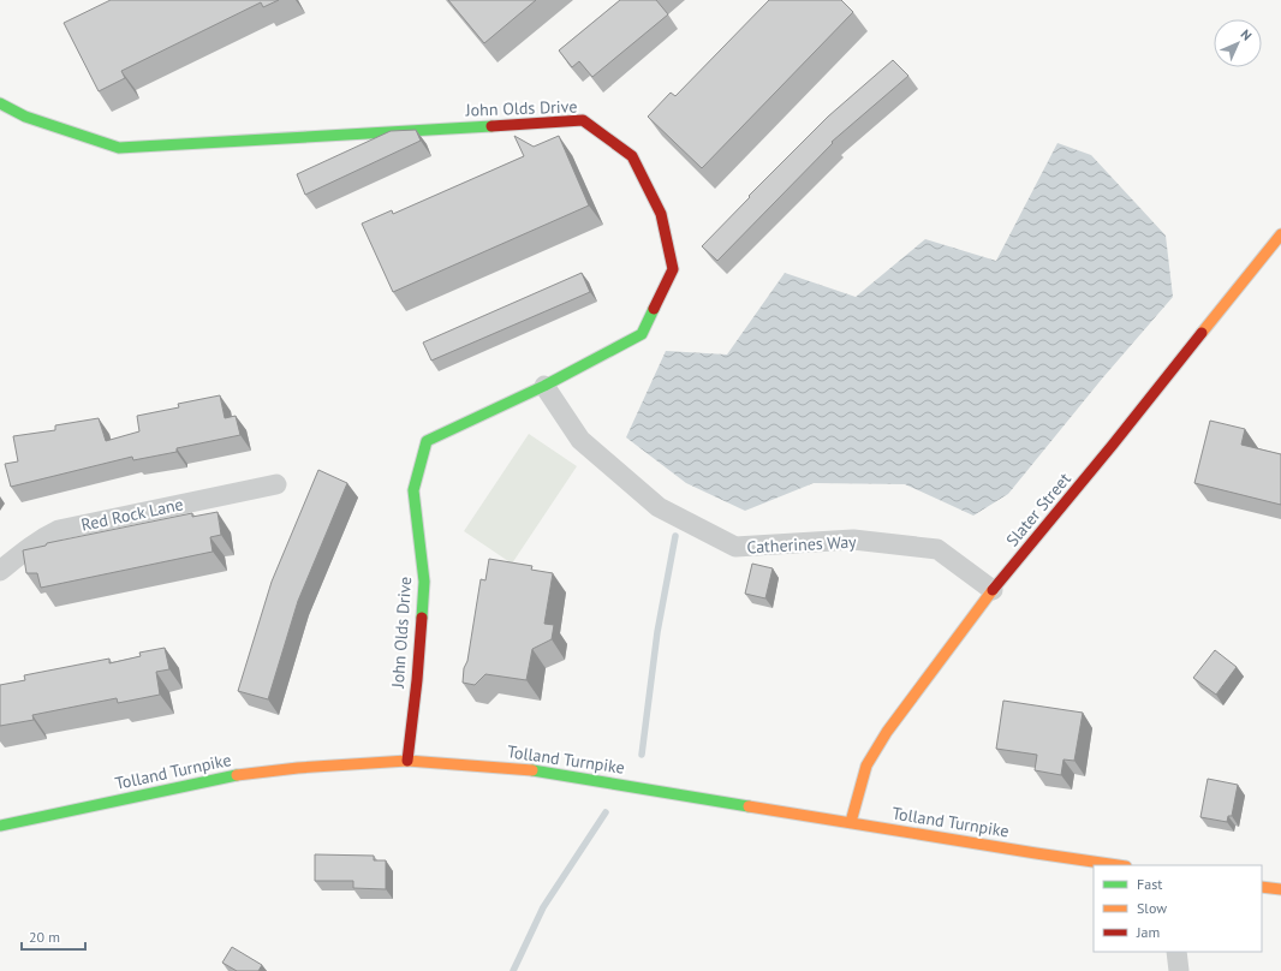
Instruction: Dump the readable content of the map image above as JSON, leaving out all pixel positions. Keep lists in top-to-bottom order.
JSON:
{
  "streets": {
    "street": [
      "John Olds Drive",
      "Slater Street",
      "Red Rock Lane",
      "Catherines Way",
      "Tolland Turnpike"
    ]
  },
  "crossings": [
    ["John Olds Drive", "Catherines Way"],
    ["John Olds Drive", "Tolland Turnpike"],
    ["Slater Street", "Catherines Way"],
    ["Slater Street", "Tolland Turnpike"]
  ],
  "legend": ["Fast", "Slow", "Jam"],
  "scale_bar": "20 m",
  "north": "top right"
}
